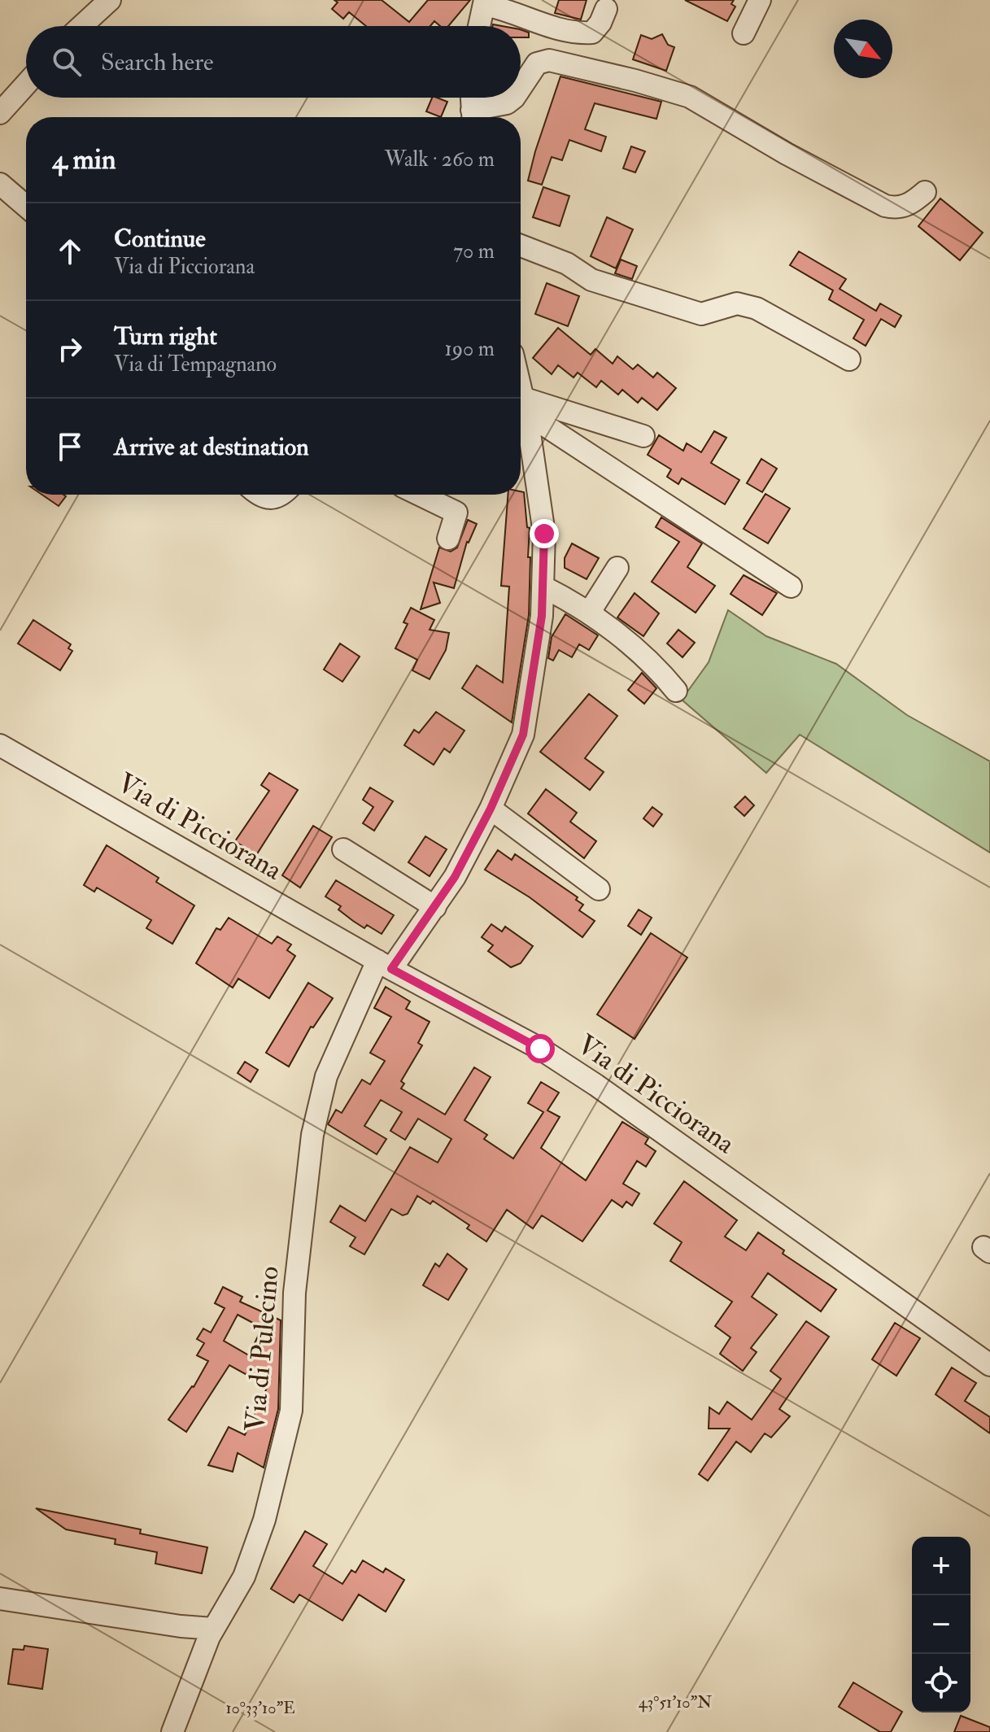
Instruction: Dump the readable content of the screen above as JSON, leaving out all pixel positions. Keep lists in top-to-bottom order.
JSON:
{
  "streets": {
    "street": ["Via di Picciorana", "Via di Pulecino"]
  },
  "crossings": [
    ["Via di Picciorana", "Via di Pulecino"]
  ],
  "north": "bottom right",
  "page": {
    "search": "Search here",
    "heading": ["4 min", "Walk · 260 m"],
    "list": [
      ["Continue", "Via di Picciorana", "70 m"],
      ["Turn right", "Via di Tempagnano", "190 m"],
      "Arrive at destination"
    ],
    "map_buttons": ["+", "−"]
  },
  "coordinates": ["43°51'10\"N", "10°33'10\"E"]
}
